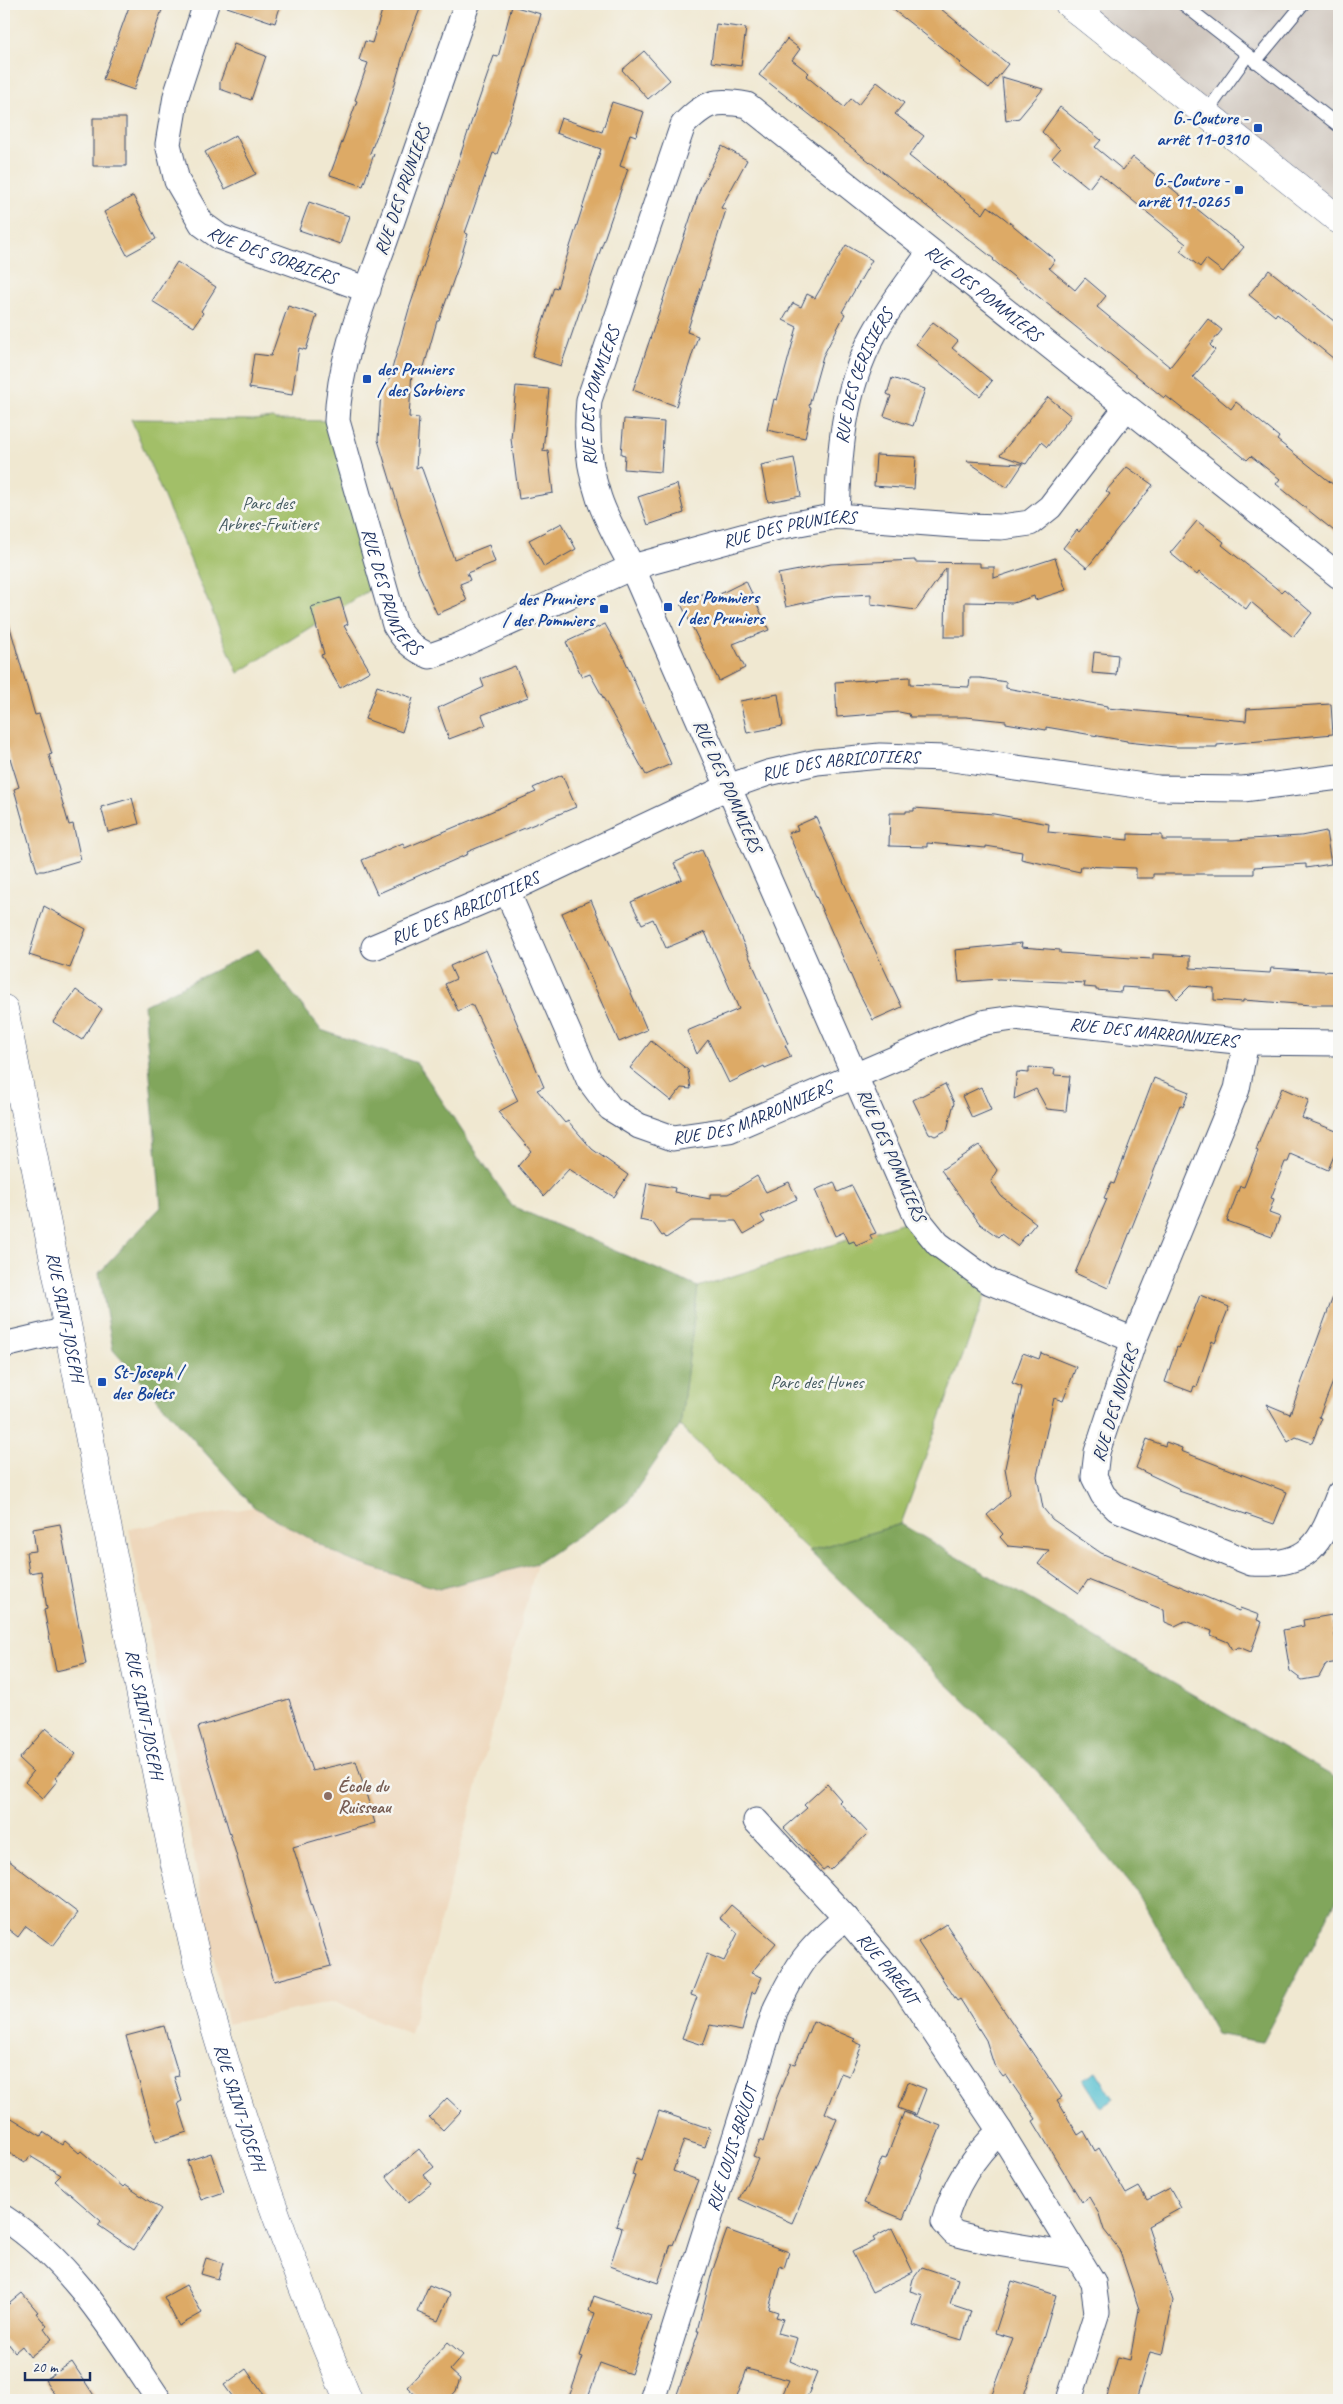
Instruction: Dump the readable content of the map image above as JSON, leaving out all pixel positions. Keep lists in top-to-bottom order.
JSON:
{
  "streets": {
    "street": [
      "RUE DES PRUNIERS",
      "RUE DES SORBIERS",
      "RUE DES POMMIERS",
      "RUE DES CERISIERS",
      "RUE DES ABRICOTIERS",
      "RUE DES MARRONNIERS",
      "RUE SAINT-JOSEPH",
      "RUE DES NOYERS",
      "RUE PARENT",
      "RUE LOUIS-BRÛLOT"
    ]
  },
  "crossings": [
    ["RUE DES PRUNIERS", "RUE DES SORBIERS"],
    ["RUE DES PRUNIERS", "RUE DES POMMIERS"],
    ["RUE DES PRUNIERS", "RUE DES CERISIERS"],
    ["RUE DES POMMIERS", "RUE DES CERISIERS"],
    ["RUE DES POMMIERS", "RUE DES ABRICOTIERS"],
    ["RUE DES POMMIERS", "RUE DES MARRONNIERS"],
    ["RUE DES POMMIERS", "RUE DES NOYERS"],
    ["RUE DES ABRICOTIERS", "RUE DES MARRONNIERS"],
    ["RUE DES MARRONNIERS", "RUE DES NOYERS"],
    ["RUE PARENT", "RUE LOUIS-BRÛLOT"]
  ],
  "parks": ["Parc des Arbres-Fruitiers", "Parc des Hunes"],
  "places": {
    "transit": [
      "G.-Couture - arrêt 11-0310",
      "G.-Couture - arrêt 11-0265",
      "des Pruniers / des Sorbiers",
      "des Pommiers / des Pruniers",
      "des Pruniers / des Pommiers",
      "St-Joseph / des Bolets"
    ],
    "other": ["École du Ruisseau"]
  },
  "scale_bar": "20 m"
}
